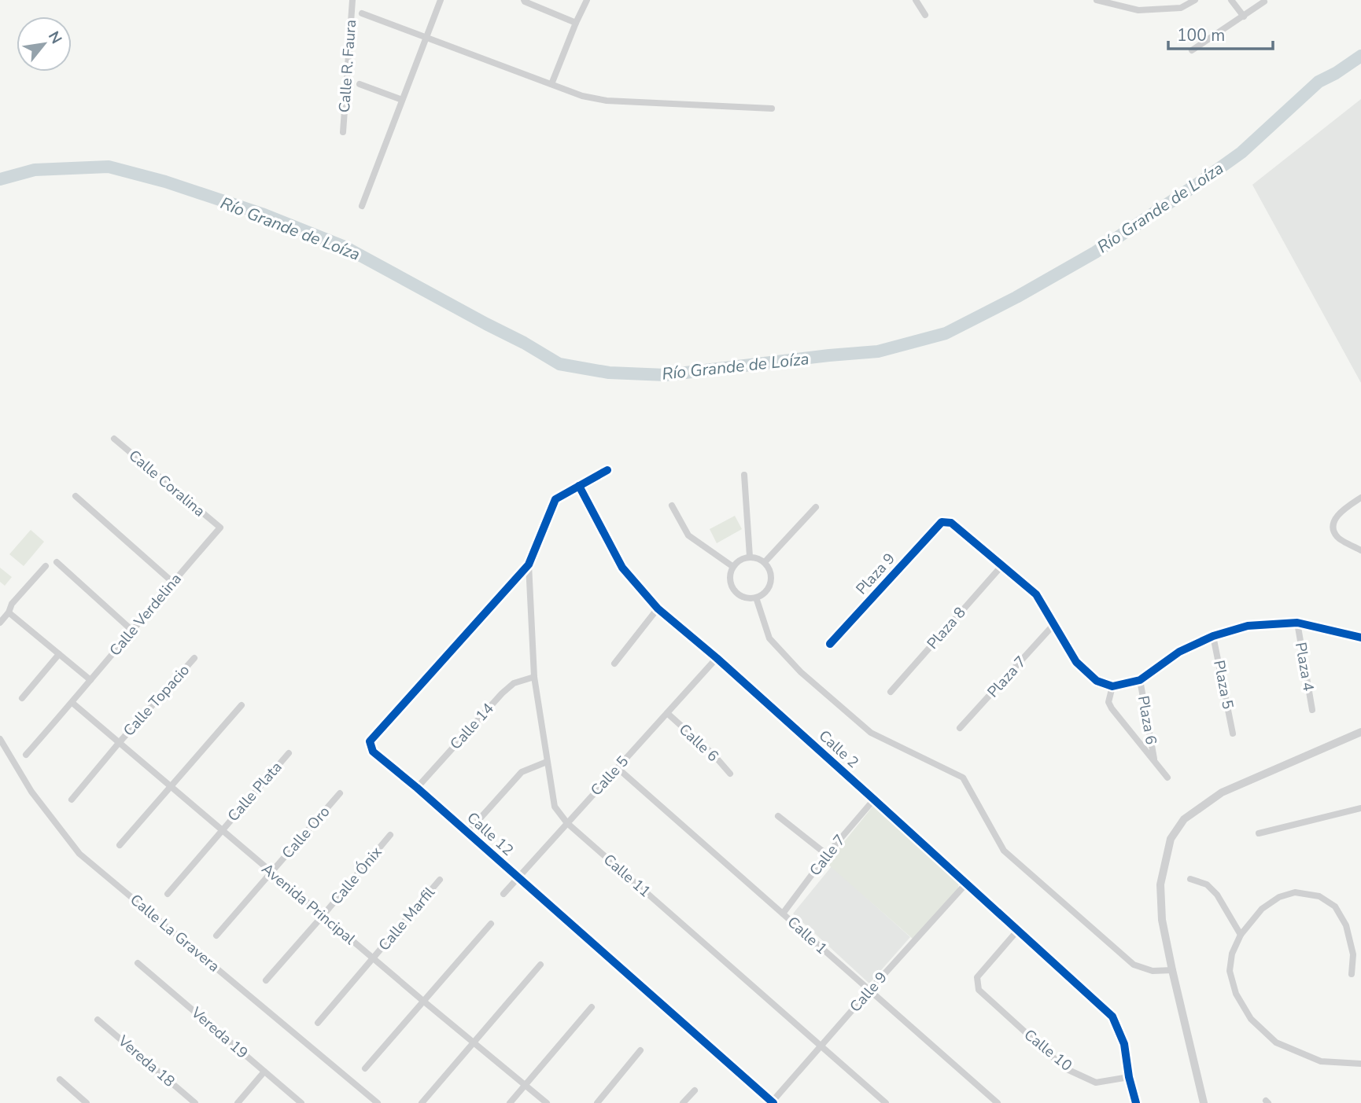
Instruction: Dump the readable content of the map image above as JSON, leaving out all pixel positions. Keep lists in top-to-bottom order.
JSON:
{
  "streets": {
    "street": [
      "Calle R. Faura",
      "Calle Coralina",
      "Plaza 9",
      "Calle Verdelina",
      "Plaza 8",
      "Plaza 4",
      "Plaza 7",
      "Plaza 5",
      "Calle Topacio",
      "Plaza 6",
      "Calle 14",
      "Calle 6",
      "Calle 2",
      "Calle 5",
      "Calle Plata",
      "Calle Oro",
      "Calle 12",
      "Calle 7",
      "Calle Ónix",
      "Calle 11",
      "Avenida Principal",
      "Calle Marfil",
      "Calle La Gravera",
      "Calle 1",
      "Calle 9",
      "Vereda 19",
      "Calle 10",
      "Vereda 18"
    ]
  },
  "crossings": [
    ["Calle Coralina", "Calle Verdelina"],
    ["Plaza 9", "Plaza 8"],
    ["Calle Verdelina", "Avenida Principal"],
    ["Calle Topacio", "Avenida Principal"],
    ["Calle 14", "Calle 12"],
    ["Calle 14", "Calle 11"],
    ["Calle 6", "Calle 5"],
    ["Calle 2", "Calle 5"],
    ["Calle 2", "Calle 7"],
    ["Calle 2", "Calle 9"],
    ["Calle 2", "Calle 10"],
    ["Calle 5", "Calle 12"],
    ["Calle 5", "Calle 11"],
    ["Calle 5", "Calle 1"],
    ["Calle Plata", "Avenida Principal"],
    ["Calle Oro", "Avenida Principal"],
    ["Calle 12", "Calle 11"],
    ["Calle 12", "Calle 9"],
    ["Calle 7", "Calle 1"],
    ["Calle Ónix", "Avenida Principal"],
    ["Calle 11", "Calle 9"],
    ["Avenida Principal", "Calle Marfil"],
    ["Calle 1", "Calle 9"]
  ],
  "water": ["Río Grande de Loíza"],
  "scale_bar": "100 m",
  "north": "top right"
}
